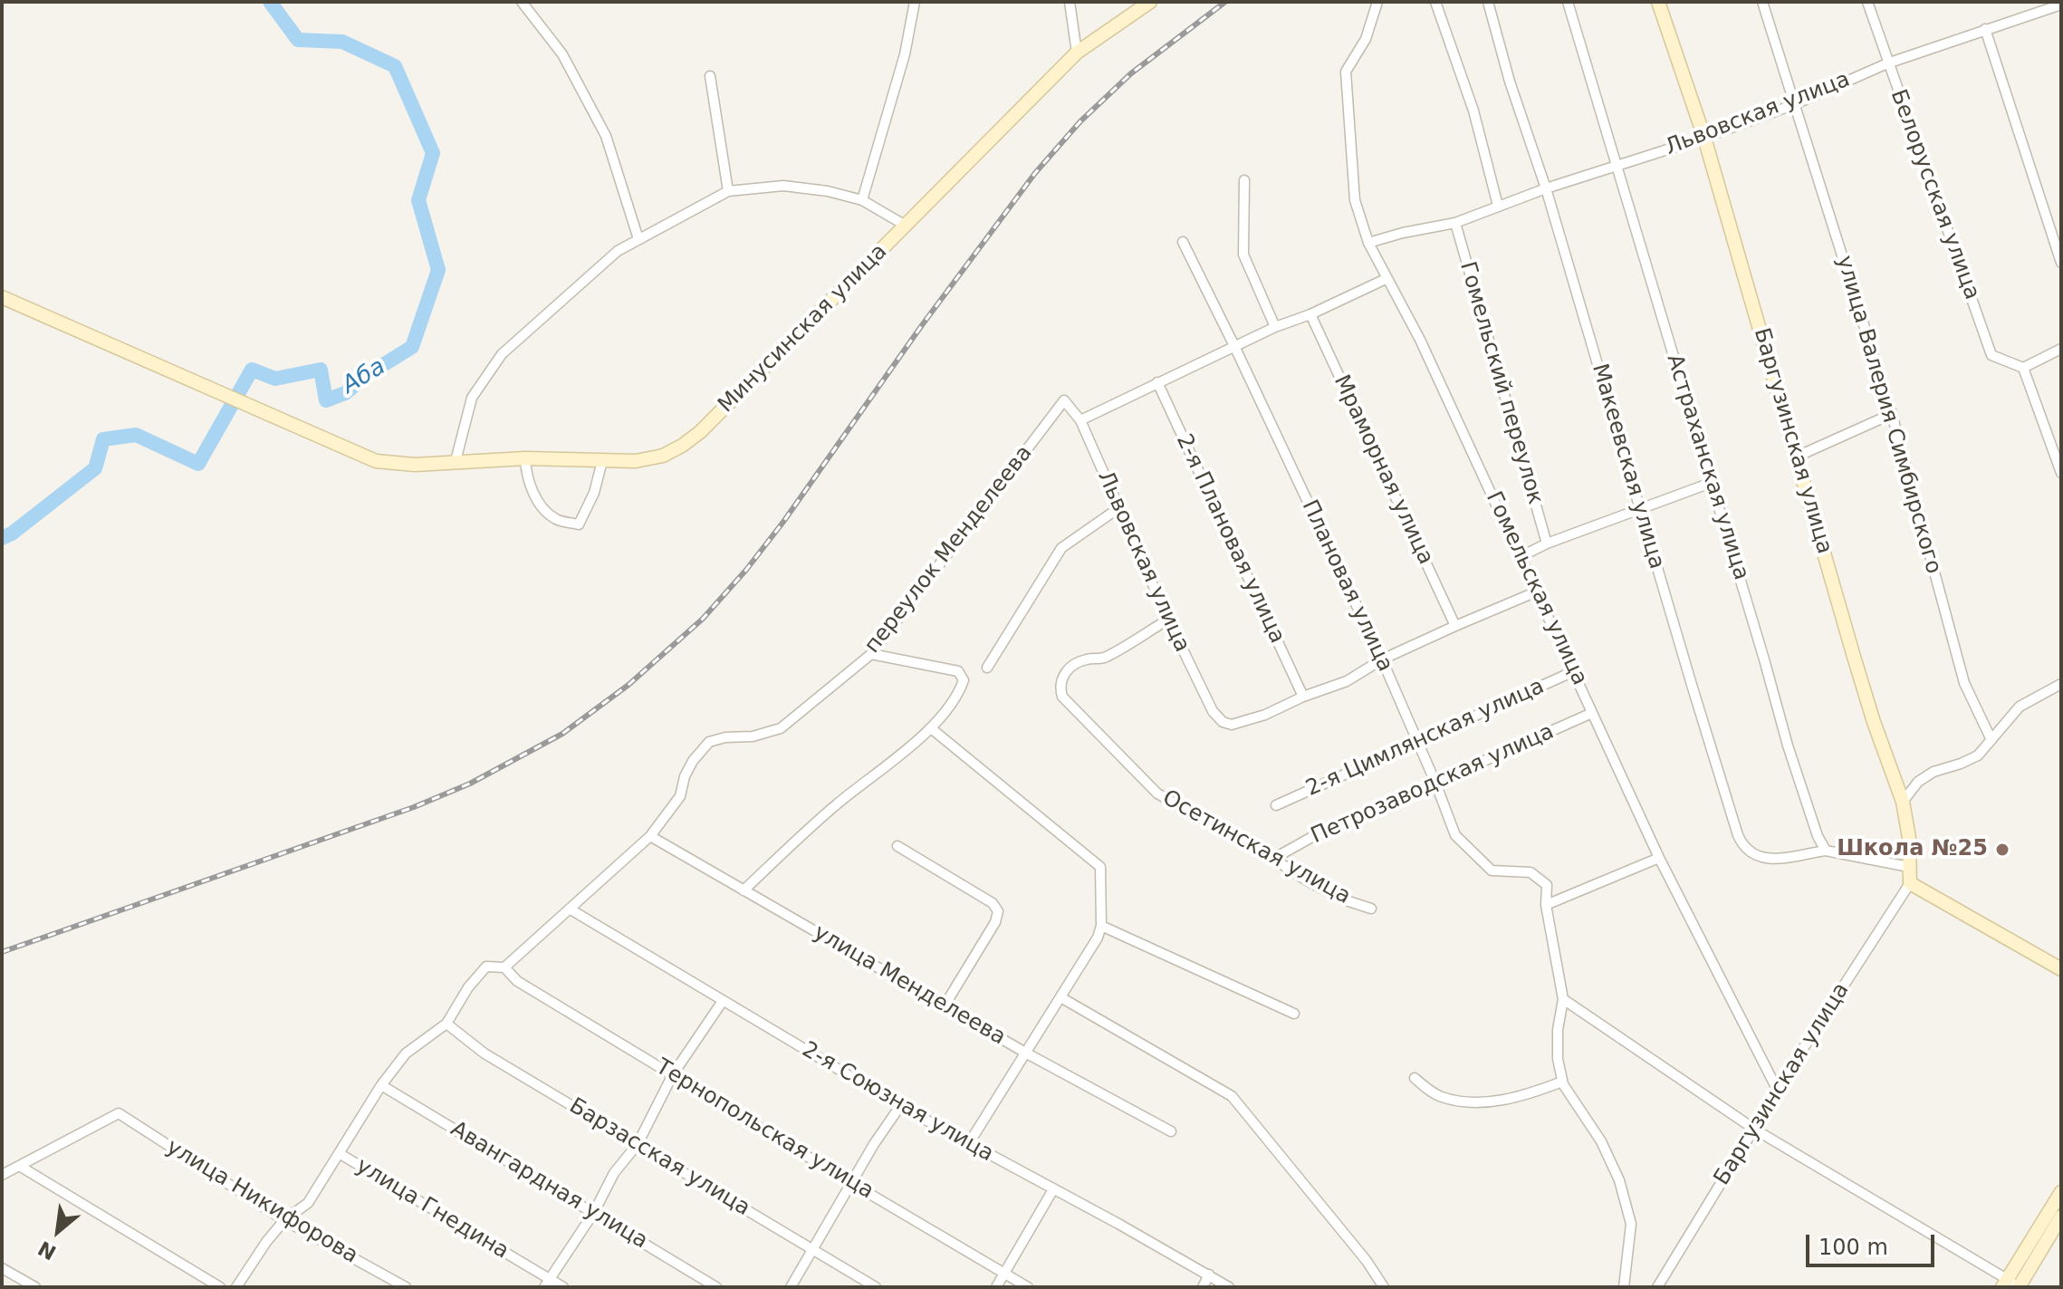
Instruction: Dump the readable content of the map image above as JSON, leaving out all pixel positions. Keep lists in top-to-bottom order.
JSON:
{
  "streets": {
    "main road": ["Минусинская улица", "Баргузинская улица"],
    "street": [
      "Львовская улица",
      "Белорусская улица",
      "Гомельский переулок",
      "улица Валерия Симбирского",
      "Макеевская улица",
      "Астраханская улица",
      "Мраморная улица",
      "2-я Плановая улица",
      "переулок Менделеева",
      "Плановая улица",
      "Гомельская улица",
      "2-я Цимлянская улица",
      "Петрозаводская улица",
      "Осетинская улица",
      "улица Менделеева",
      "2-я Союзная улица",
      "Тернопольская улица",
      "Барзасская улица",
      "Авангардная улица",
      "улица Никифорова",
      "улица Гнедина"
    ]
  },
  "crossings": [
    ["Львовская улица", "Белорусская улица"],
    ["Львовская улица", "Гомельский переулок"],
    ["Львовская улица", "улица Валерия Симбирского"],
    ["Львовская улица", "Баргузинская улица"],
    ["Львовская улица", "Макеевская улица"],
    ["Львовская улица", "Астраханская улица"],
    ["Львовская улица", "2-я Плановая улица"],
    ["Львовская улица", "переулок Менделеева"],
    ["Львовская улица", "Гомельская улица"],
    ["Львовская улица", "Осетинская улица"],
    ["Баргузинская улица", "Гомельская улица"],
    ["Макеевская улица", "Астраханская улица"],
    ["переулок Менделеева", "улица Менделеева"],
    ["переулок Менделеева", "2-я Союзная улица"],
    ["переулок Менделеева", "Тернопольская улица"],
    ["переулок Менделеева", "Барзасская улица"],
    ["переулок Менделеева", "Авангардная улица"],
    ["переулок Менделеева", "улица Никифорова"],
    ["переулок Менделеева", "улица Гнедина"],
    ["Плановая улица", "2-я Цимлянская улица"],
    ["Плановая улица", "Петрозаводская улица"],
    ["Гомельская улица", "2-я Цимлянская улица"],
    ["Гомельская улица", "Петрозаводская улица"],
    ["Петрозаводская улица", "Осетинская улица"]
  ],
  "water": ["Аба"],
  "places": ["Школа №25"],
  "scale_bar": "100 m",
  "north": "bottom left"
}
